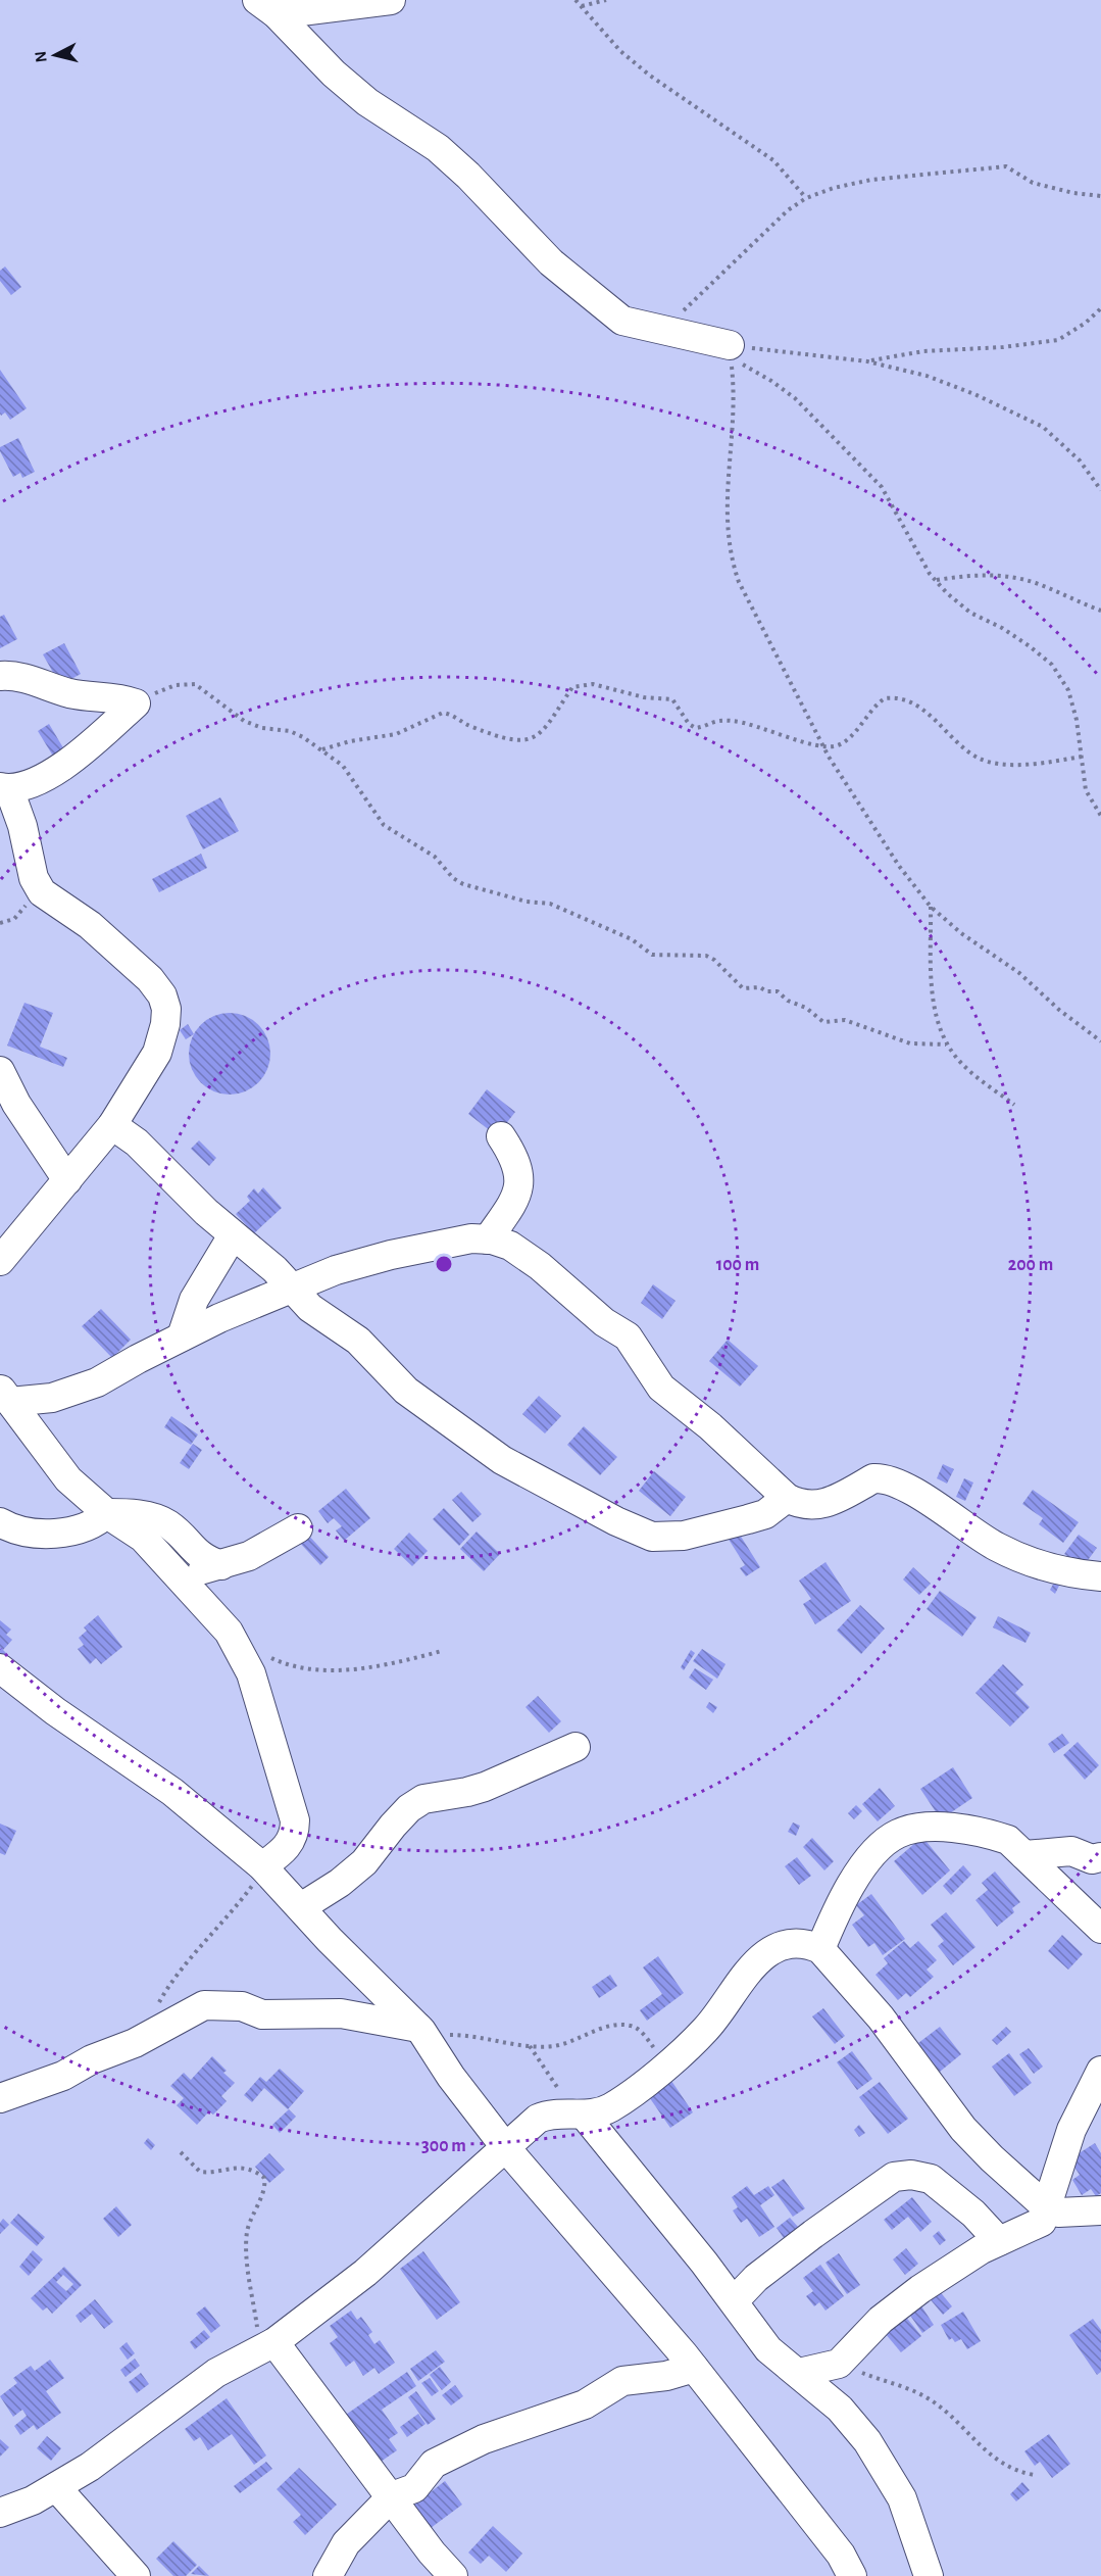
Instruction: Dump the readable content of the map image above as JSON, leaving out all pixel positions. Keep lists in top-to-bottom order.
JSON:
{
  "north": "left",
  "rings": ["100 m", "200 m", "300 m"]
}
